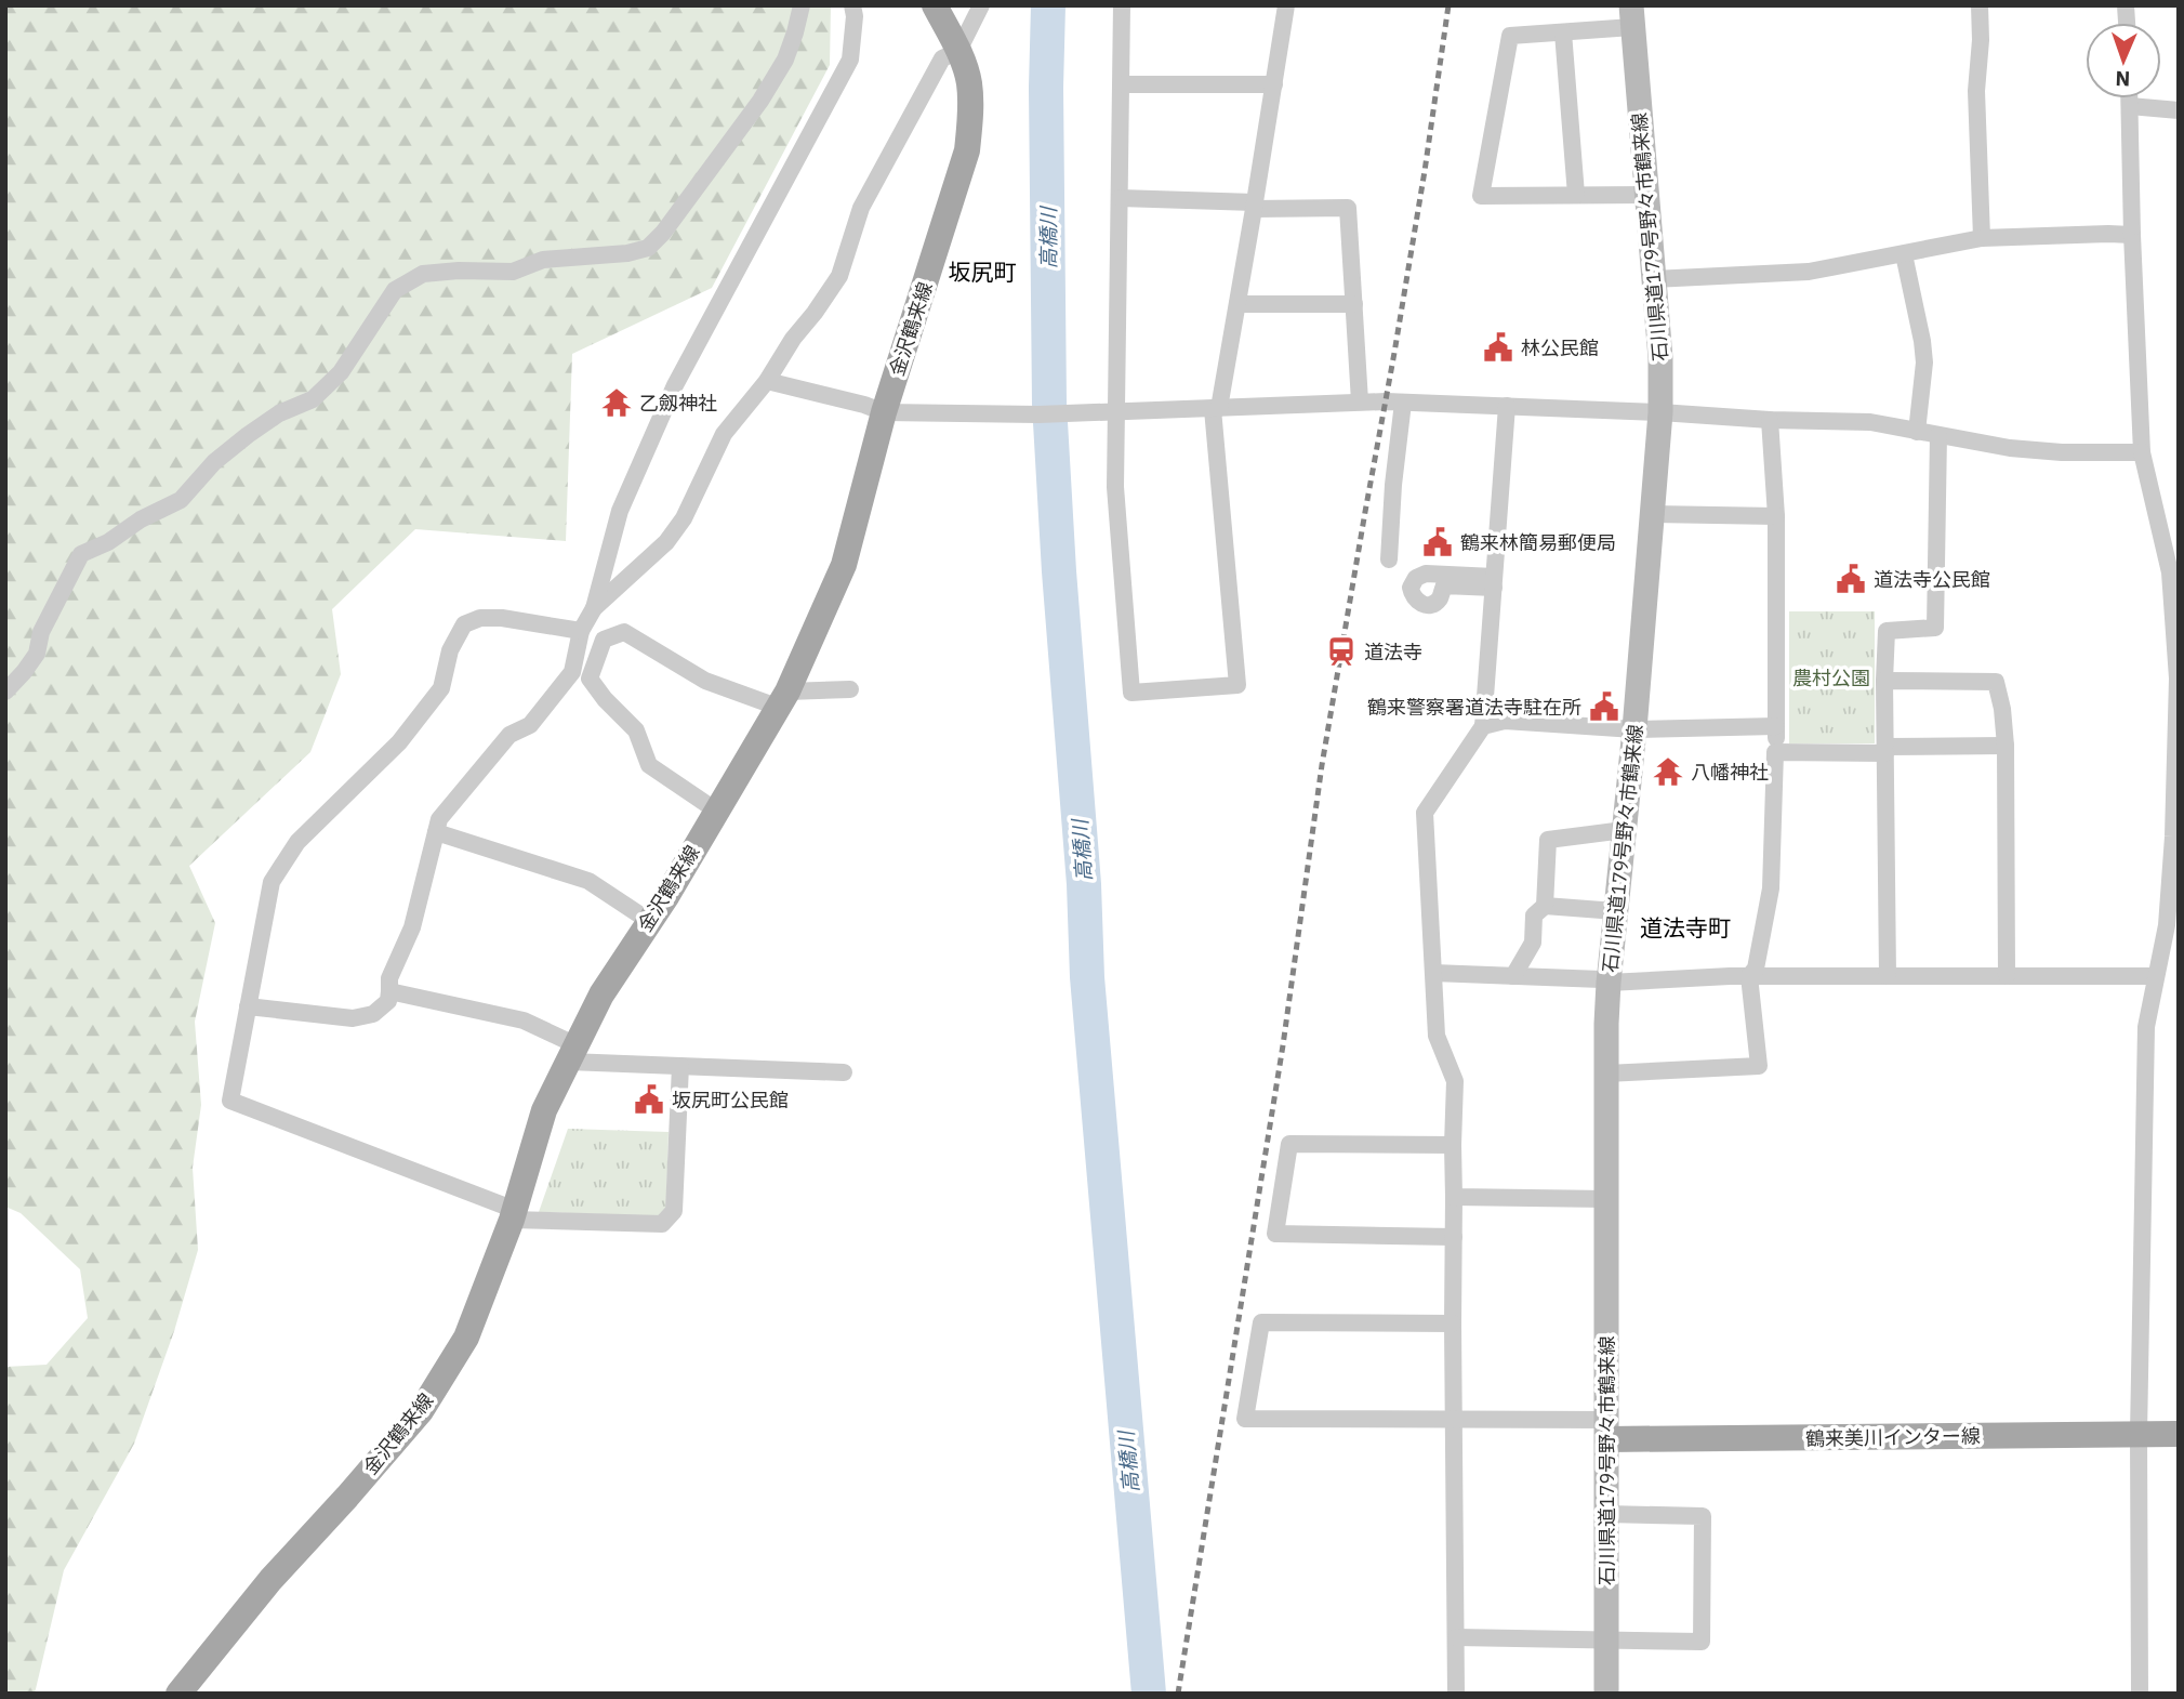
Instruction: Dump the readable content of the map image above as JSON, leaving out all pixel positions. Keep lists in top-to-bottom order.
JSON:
{
  "streets": {
    "main road": ["石川県道179号野々市鶴来線", "金沢鶴来線", "鶴来美川インター線"]
  },
  "crossings": [
    ["石川県道179号野々市鶴来線", "鶴来美川インター線"]
  ],
  "districts": ["坂尻町", "道法寺町"],
  "water": ["高橋川"],
  "parks": ["農村公園"],
  "places": {
    "public building": [
      "林公民館",
      "鶴来林簡易郵便局",
      "道法寺公民館",
      "鶴来警察署道法寺駐在所",
      "坂尻町公民館"
    ],
    "temple": ["乙劔神社", "八幡神社"],
    "station": ["道法寺"]
  },
  "north": "bottom"
}
